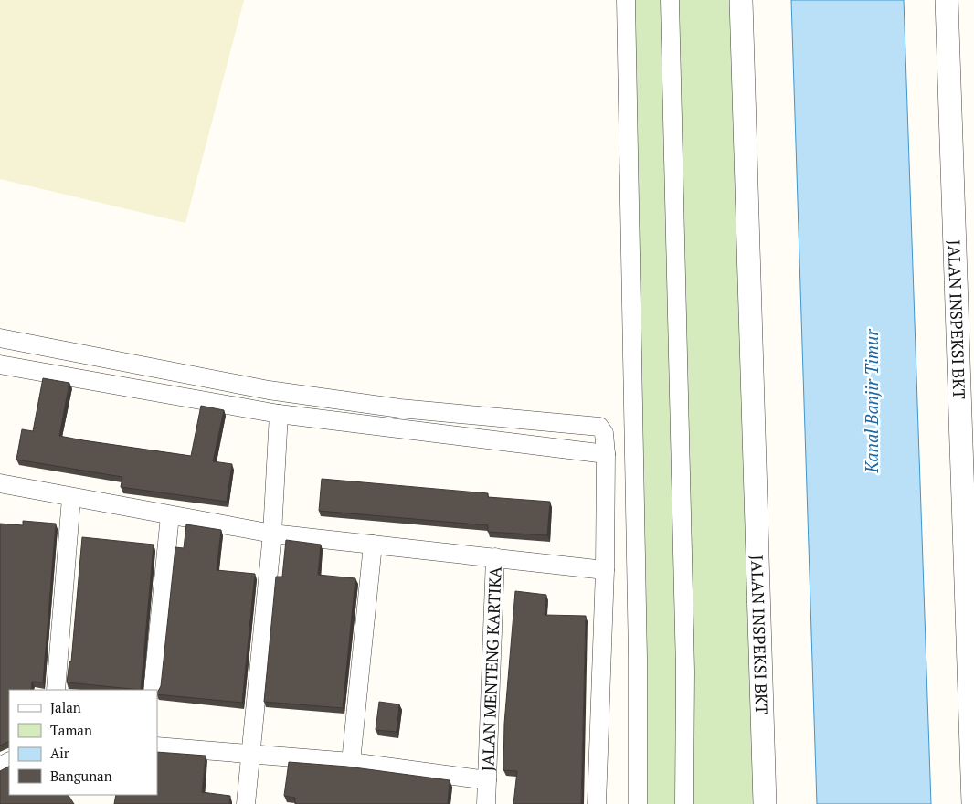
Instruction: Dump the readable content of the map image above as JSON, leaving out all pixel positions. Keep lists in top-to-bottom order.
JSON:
{
  "streets": {
    "street": ["JALAN INSPEKSI BKT", "JALAN MENTENG KARTIKA"]
  },
  "water": ["Kanal Banjir Timur"],
  "legend": [
    "Jalan",
    "Taman",
    "Air",
    "Bangunan"
  ]
}
